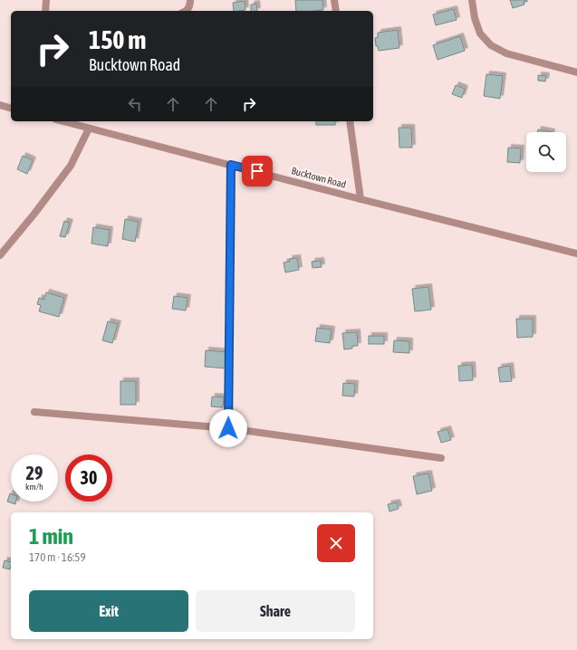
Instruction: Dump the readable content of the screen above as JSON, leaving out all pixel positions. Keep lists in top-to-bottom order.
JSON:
{
  "streets": {
    "street": ["Bucktown Road"]
  },
  "page": {
    "turn": ["150 m", "Bucktown Road"],
    "speed": "29 km/h",
    "limit": "30",
    "heading": ["1 min", "170 m · 16:59"],
    "buttons": ["Exit", "Share"]
  }
}
